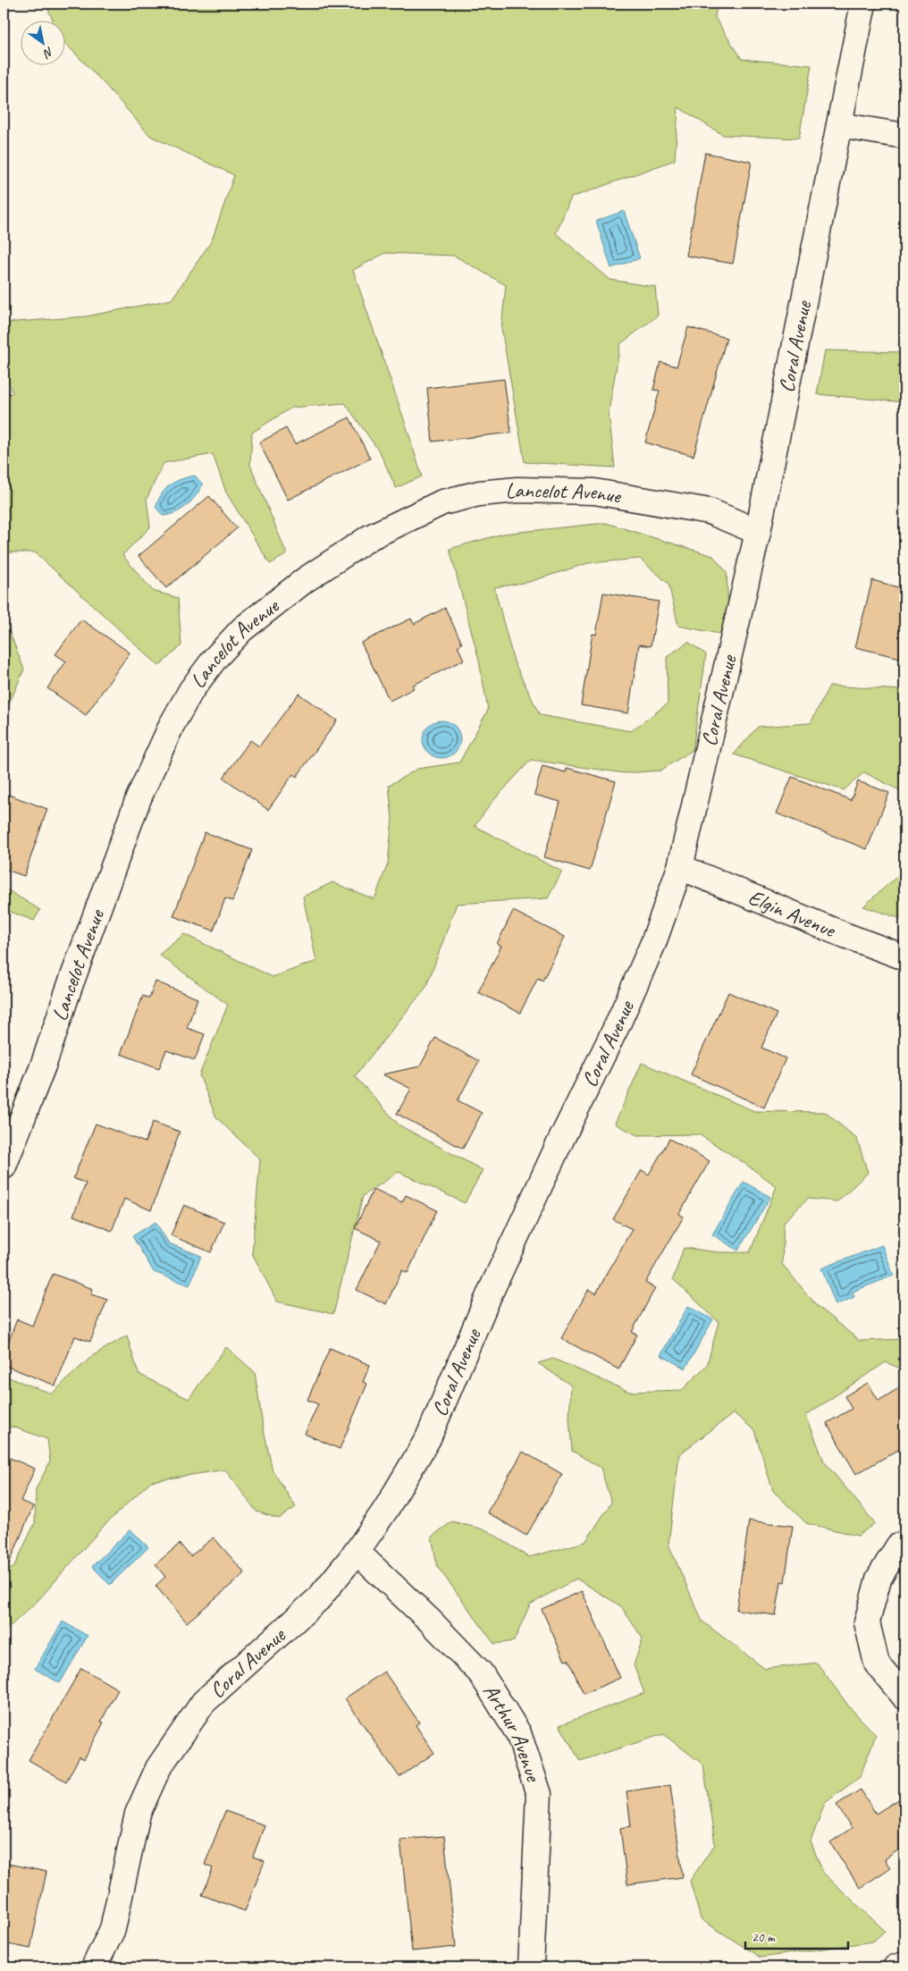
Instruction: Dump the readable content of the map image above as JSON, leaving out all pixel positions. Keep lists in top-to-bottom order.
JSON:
{
  "streets": {
    "street": [
      "Coral Avenue",
      "Lancelot Avenue",
      "Elgin Avenue",
      "Arthur Avenue"
    ]
  },
  "crossings": [
    ["Coral Avenue", "Lancelot Avenue"],
    ["Coral Avenue", "Elgin Avenue"],
    ["Coral Avenue", "Arthur Avenue"]
  ],
  "scale_bar": "20 m",
  "north": "bottom right"
}
